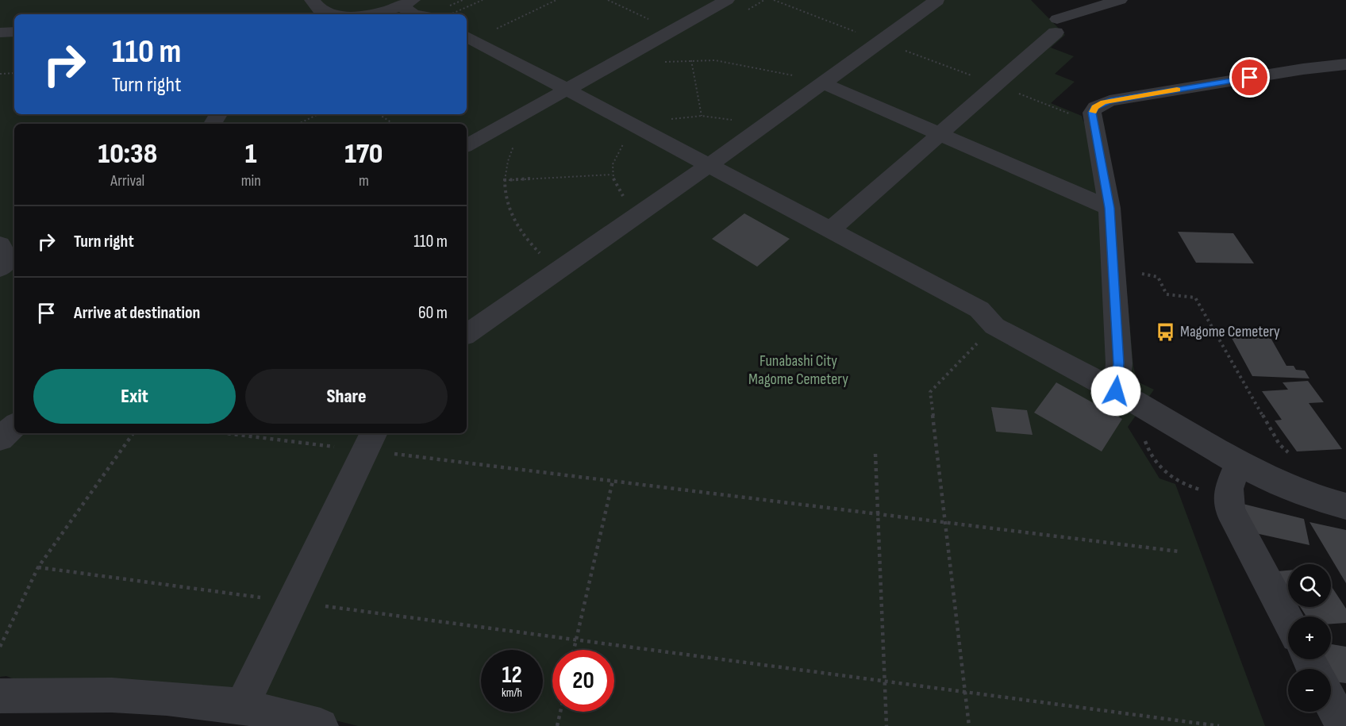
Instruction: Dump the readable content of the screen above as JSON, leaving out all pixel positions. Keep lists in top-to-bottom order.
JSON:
{
  "parks": ["Funabashi City Magome Cemetery"],
  "places": {
    "bus stop": ["Magome Cemetery"]
  },
  "page": {
    "turn": ["110 m", "Turn right"],
    "eta": [
      "10:38",
      "Arrival",
      "1",
      "min",
      "170",
      "m"
    ],
    "list": [
      {
        "name": "Turn right",
        "value": "110 m"
      },
      {
        "name": "Arrive at destination",
        "value": "60 m"
      }
    ],
    "buttons": ["Exit", "Share"],
    "map_buttons": ["+", "−"],
    "speed": "12 km/h",
    "limit": "20"
  }
}
